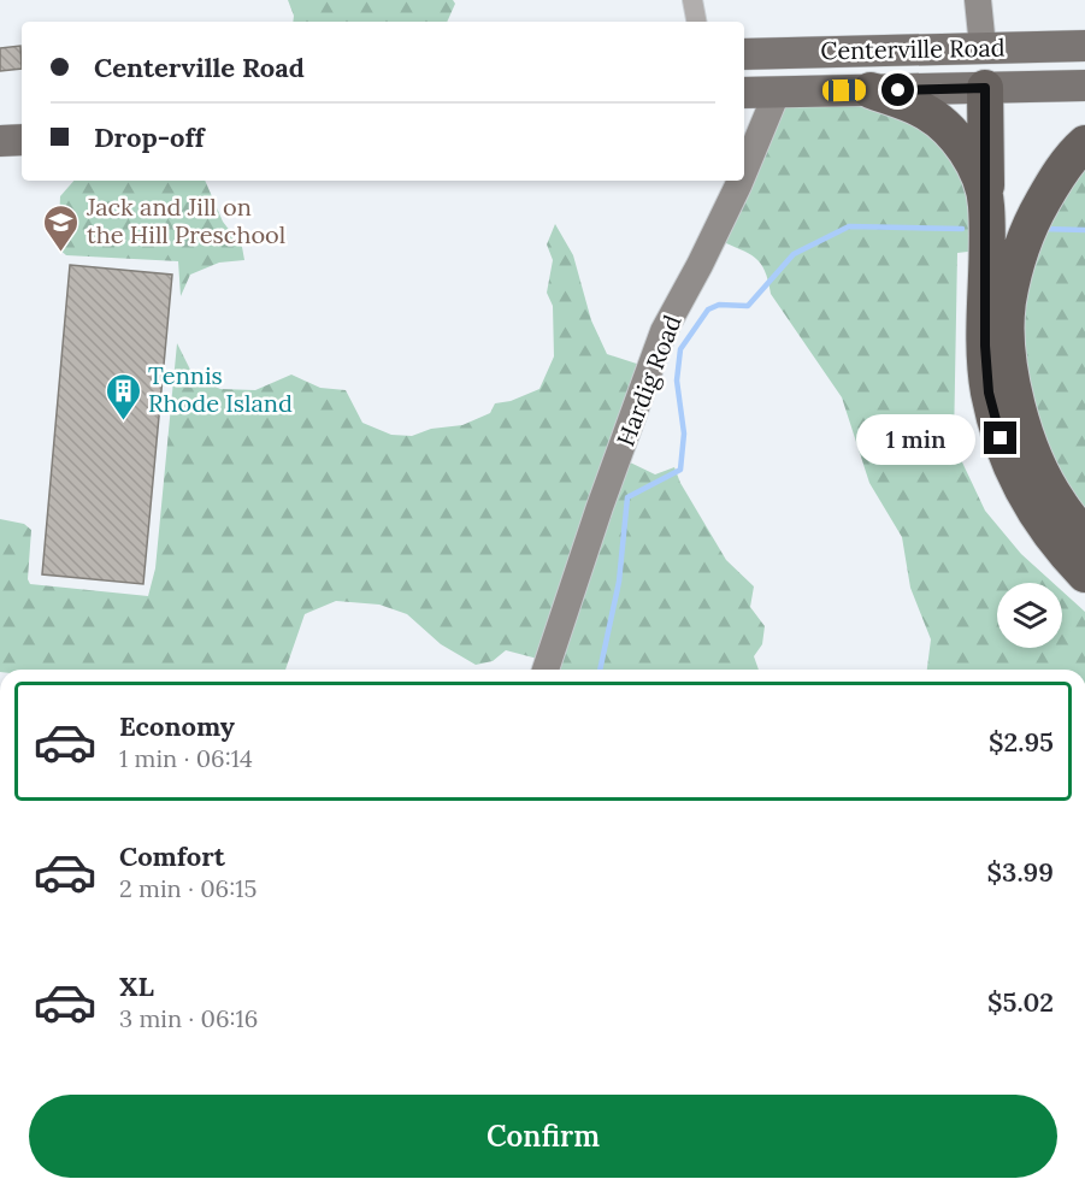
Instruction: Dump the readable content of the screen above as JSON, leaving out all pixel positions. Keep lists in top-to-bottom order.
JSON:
{
  "streets": {
    "main road": ["Centerville Road"],
    "street": ["Hardig Road"]
  },
  "crossings": [
    ["Centerville Road", "Hardig Road"]
  ],
  "places": {
    "school or university": ["Jack and Jill on the Hill Preschool"],
    "building": ["Tennis Rhode Island"]
  },
  "page": {
    "banner": ["Centerville Road", "Drop-off"],
    "bubble": "1 min",
    "list": [
      {
        "name": "Economy",
        "note": "1 min · 06:14",
        "value": "$2.95"
      },
      {
        "name": "Comfort",
        "note": "2 min · 06:15",
        "value": "$3.99"
      },
      {
        "name": "XL",
        "note": "3 min · 06:16",
        "value": "$5.02"
      }
    ],
    "buttons": "Confirm"
  }
}
